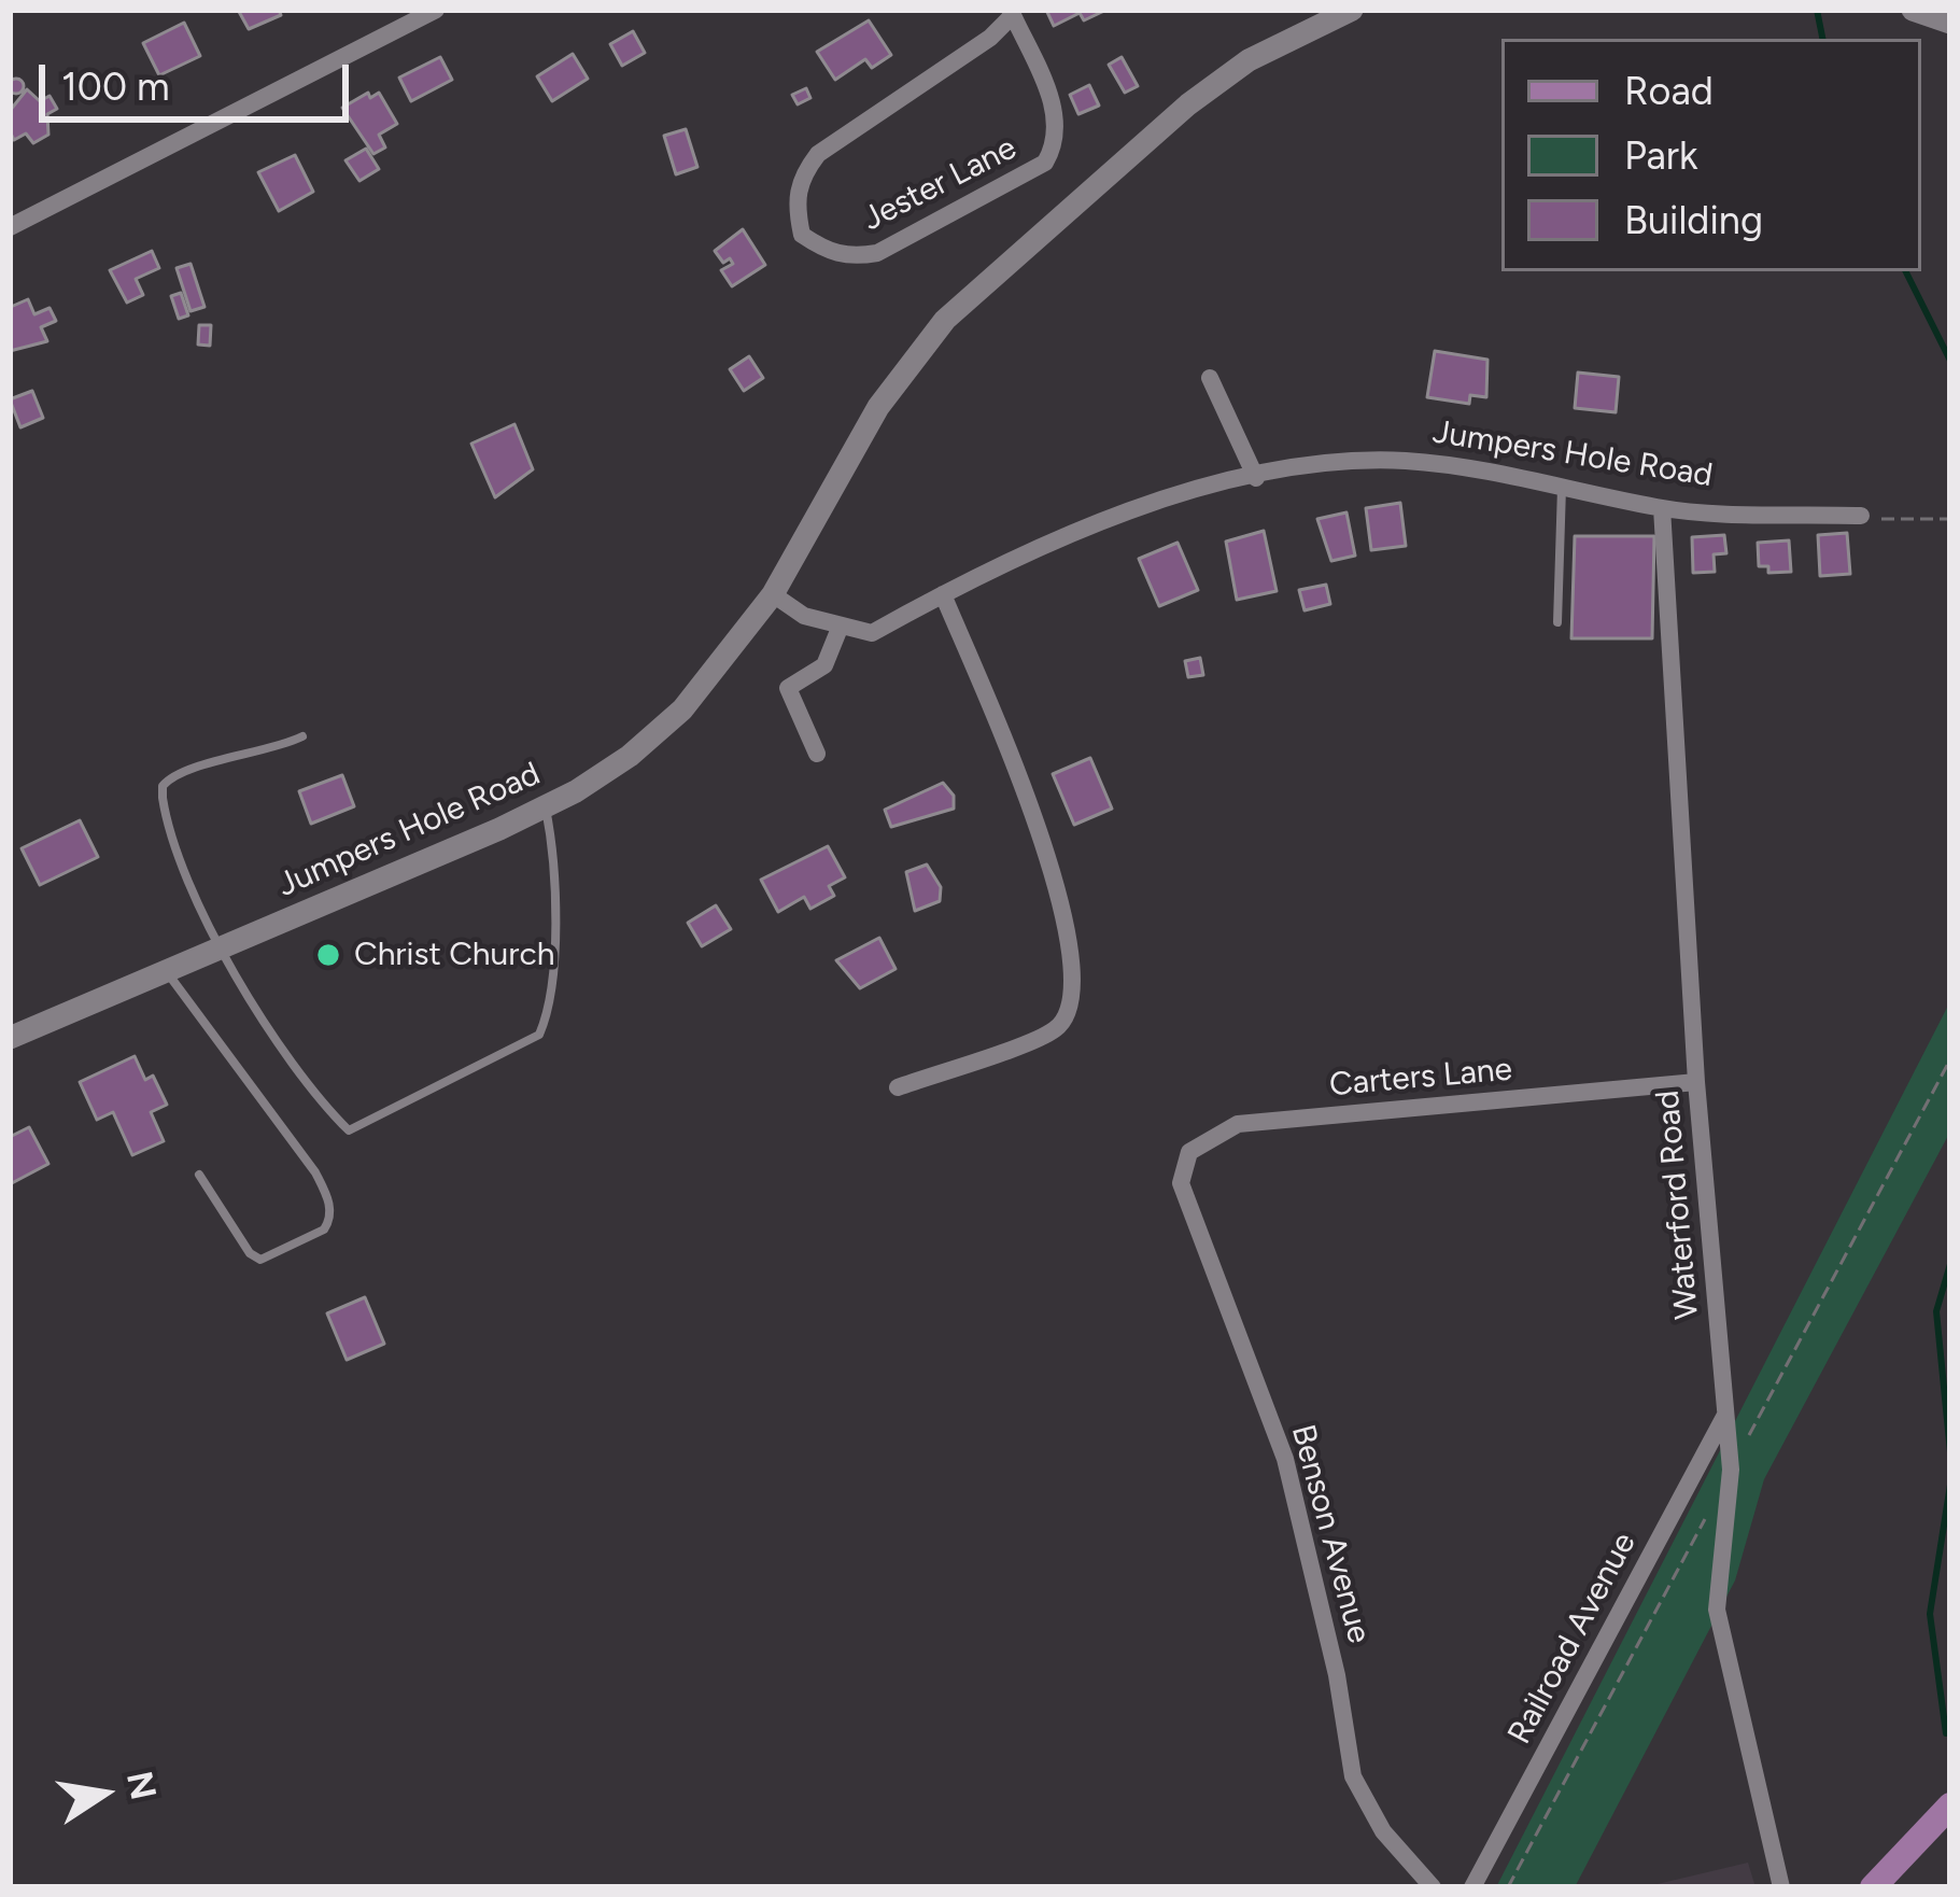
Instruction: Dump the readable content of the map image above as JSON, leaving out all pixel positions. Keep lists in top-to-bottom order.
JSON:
{
  "streets": {
    "main road": ["Jumpers Hole Road"],
    "street": [
      "Jester Lane",
      "Carters Lane",
      "Waterford Road",
      "Benson Avenue",
      "Railroad Avenue"
    ]
  },
  "crossings": [
    ["Jumpers Hole Road", "Waterford Road"],
    ["Carters Lane", "Waterford Road"],
    ["Carters Lane", "Benson Avenue"],
    ["Waterford Road", "Railroad Avenue"]
  ],
  "places": ["Christ Church"],
  "legend": ["Road", "Park", "Building"],
  "scale_bar": "100 m",
  "north": "right"
}
